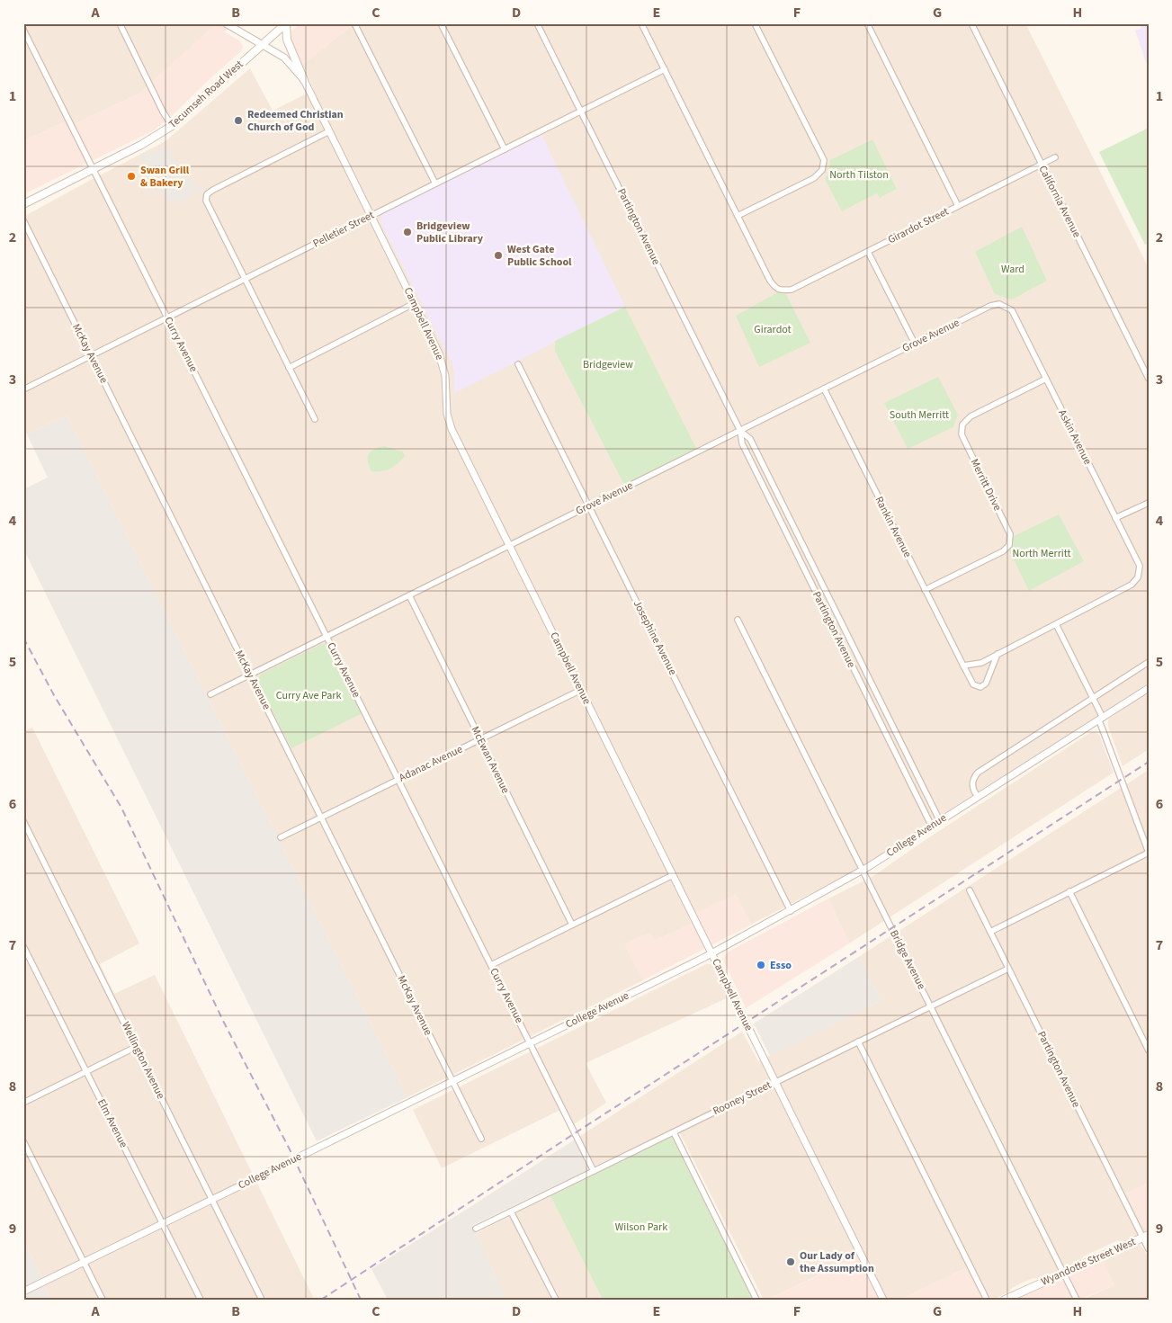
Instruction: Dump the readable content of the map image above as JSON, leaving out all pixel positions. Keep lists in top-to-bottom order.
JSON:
{
  "streets": {
    "main road": ["Tecumseh Road West", "Wyandotte Street West"],
    "street": [
      "California Avenue",
      "Girardot Street",
      "Partington Avenue",
      "Pelletier Street",
      "Campbell Avenue",
      "Grove Avenue",
      "Curry Avenue",
      "McKay Avenue",
      "Askin Avenue",
      "Merritt Drive",
      "Rankin Avenue",
      "Josephine Avenue",
      "McEwan Avenue",
      "Adanac Avenue",
      "College Avenue",
      "Bridge Avenue",
      "Wellington Avenue",
      "Rooney Street",
      "Elm Avenue"
    ]
  },
  "crossings": [
    ["Tecumseh Road West", "Campbell Avenue"],
    ["Tecumseh Road West", "Curry Avenue"],
    ["California Avenue", "Girardot Street"],
    ["Partington Avenue", "Pelletier Street"],
    ["Partington Avenue", "Grove Avenue"],
    ["Partington Avenue", "College Avenue"],
    ["Partington Avenue", "Rooney Street"],
    ["Partington Avenue", "Wyandotte Street West"],
    ["Pelletier Street", "Campbell Avenue"],
    ["Pelletier Street", "Curry Avenue"],
    ["Pelletier Street", "McKay Avenue"],
    ["Campbell Avenue", "Grove Avenue"],
    ["Campbell Avenue", "Adanac Avenue"],
    ["Campbell Avenue", "College Avenue"],
    ["Campbell Avenue", "Rooney Street"],
    ["Grove Avenue", "Curry Avenue"],
    ["Grove Avenue", "McKay Avenue"],
    ["Grove Avenue", "Askin Avenue"],
    ["Grove Avenue", "Rankin Avenue"],
    ["Grove Avenue", "Josephine Avenue"],
    ["Grove Avenue", "McEwan Avenue"],
    ["Curry Avenue", "Adanac Avenue"],
    ["Curry Avenue", "College Avenue"],
    ["Curry Avenue", "Rooney Street"],
    ["McKay Avenue", "Adanac Avenue"],
    ["McKay Avenue", "College Avenue"],
    ["Askin Avenue", "Merritt Drive"],
    ["Merritt Drive", "Rankin Avenue"],
    ["Josephine Avenue", "College Avenue"],
    ["McEwan Avenue", "Adanac Avenue"],
    ["College Avenue", "Bridge Avenue"],
    ["College Avenue", "Wellington Avenue"],
    ["College Avenue", "Elm Avenue"],
    ["Bridge Avenue", "Rooney Street"],
    ["Bridge Avenue", "Wyandotte Street West"]
  ],
  "parks": [
    "North Tilston",
    "Ward",
    "Girardot",
    "Bridgeview",
    "South Merritt",
    "North Merritt",
    "Curry Ave Park",
    "Wilson Park"
  ],
  "places": [
    "Redeemed Christian Church of God",
    "Swan Grill & Bakery",
    "Bridgeview Public Library",
    "West Gate Public School",
    "Esso",
    "Our Lady of the Assumption"
  ],
  "grid": {
    "columns": [
      "A",
      "B",
      "C",
      "D",
      "E",
      "F",
      "G",
      "H"
    ],
    "rows": [
      "1",
      "2",
      "3",
      "4",
      "5",
      "6",
      "7",
      "8",
      "9"
    ]
  }
}
